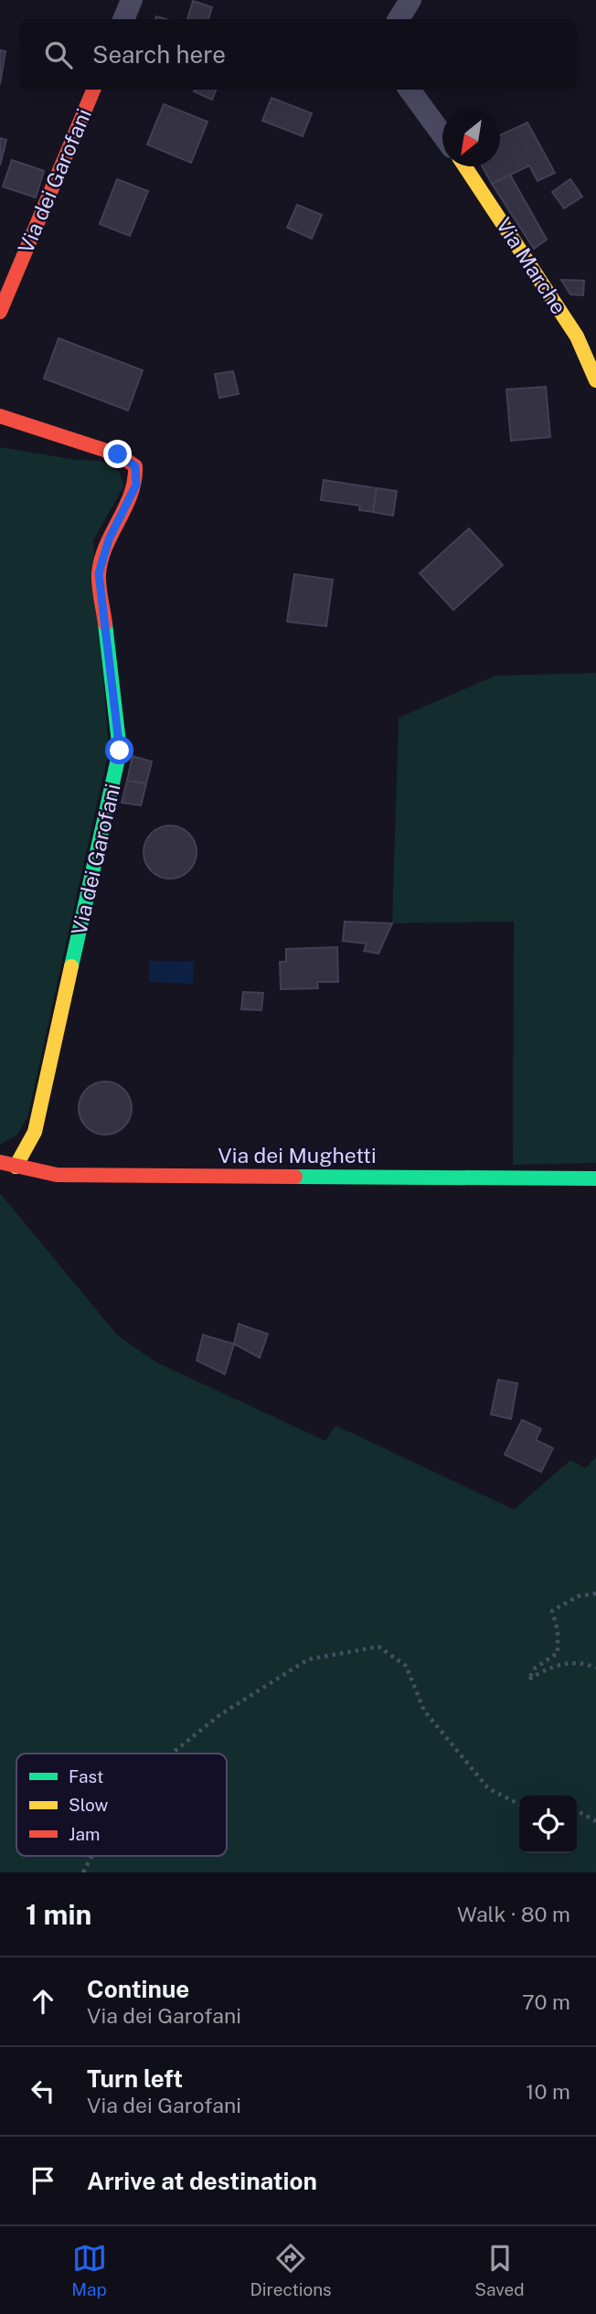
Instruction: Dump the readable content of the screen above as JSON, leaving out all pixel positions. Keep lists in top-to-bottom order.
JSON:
{
  "streets": {
    "street": ["Via dei Garofani", "Via Marche", "Via dei Mughetti"]
  },
  "crossings": [
    ["Via dei Garofani", "Via dei Mughetti"]
  ],
  "legend": ["Fast", "Slow", "Jam"],
  "north": "bottom left",
  "page": {
    "search": "Search here",
    "heading": ["1 min", "Walk · 80 m"],
    "list": [
      ["Continue", "Via dei Garofani", "70 m"],
      ["Turn left", "Via dei Garofani", "10 m"],
      "Arrive at destination"
    ],
    "nav": ["Map", "Directions", "Saved"]
  }
}
